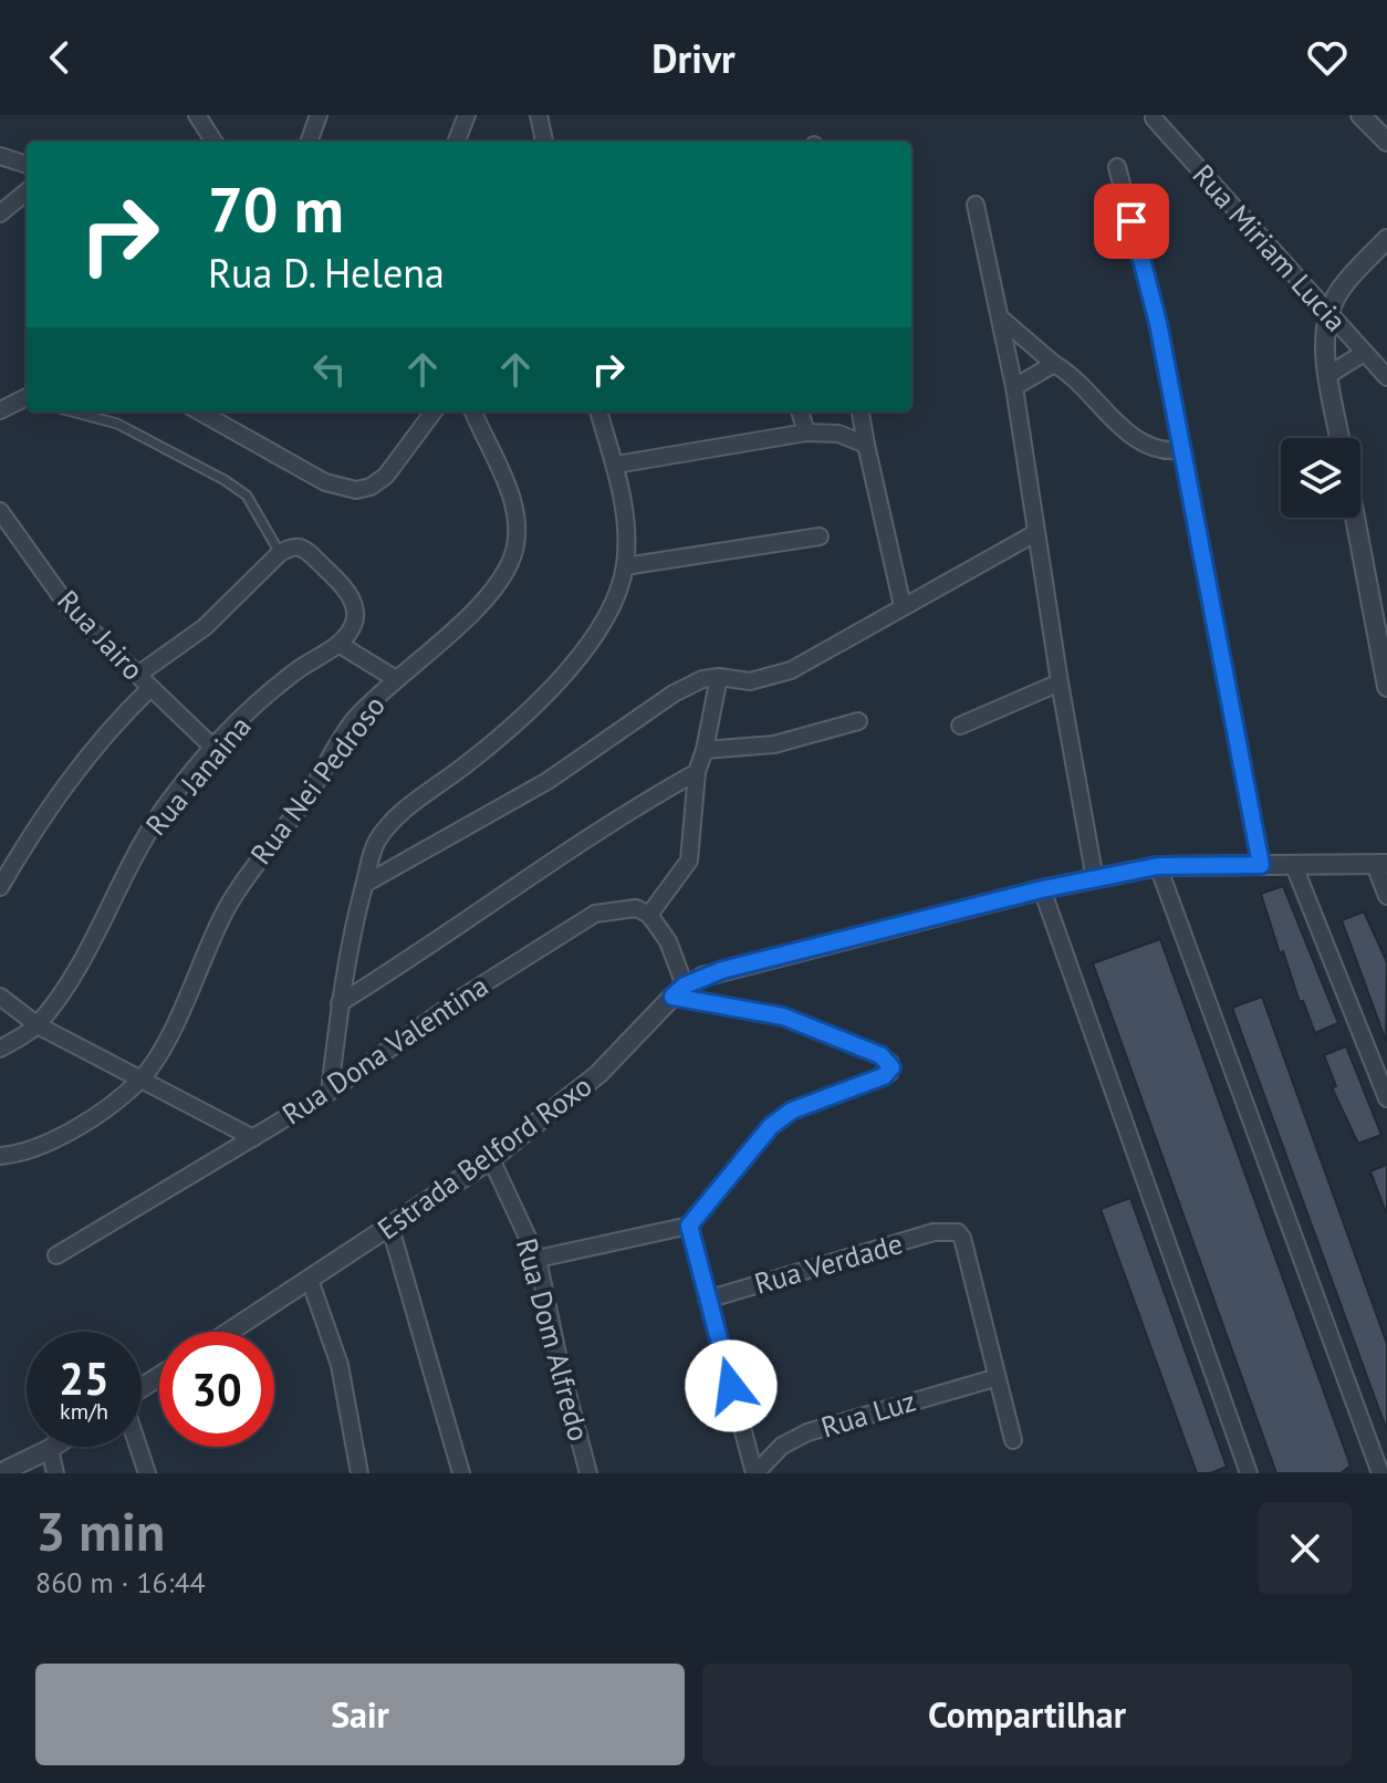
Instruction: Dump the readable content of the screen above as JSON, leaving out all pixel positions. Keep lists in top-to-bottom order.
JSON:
{
  "streets": {
    "street": [
      "Rua Miriam Lucia",
      "Rua Jairo",
      "Rua Janaina",
      "Rua Nei Pedroso",
      "Rua Dona Valentina",
      "Estrada Belford Roxo",
      "Rua Verdade",
      "Rua Dom Alfredo",
      "Rua Luz"
    ]
  },
  "crossings": [
    ["Rua Jairo", "Rua Janaina"],
    ["Estrada Belford Roxo", "Rua Dom Alfredo"],
    ["Rua Verdade", "Rua Luz"]
  ],
  "page": {
    "header": "Drivr",
    "turn": ["70 m", "Rua D. Helena"],
    "speed": "25 km/h",
    "limit": "30",
    "heading": ["3 min", "860 m · 16:44"],
    "buttons": ["Sair", "Compartilhar"]
  }
}
